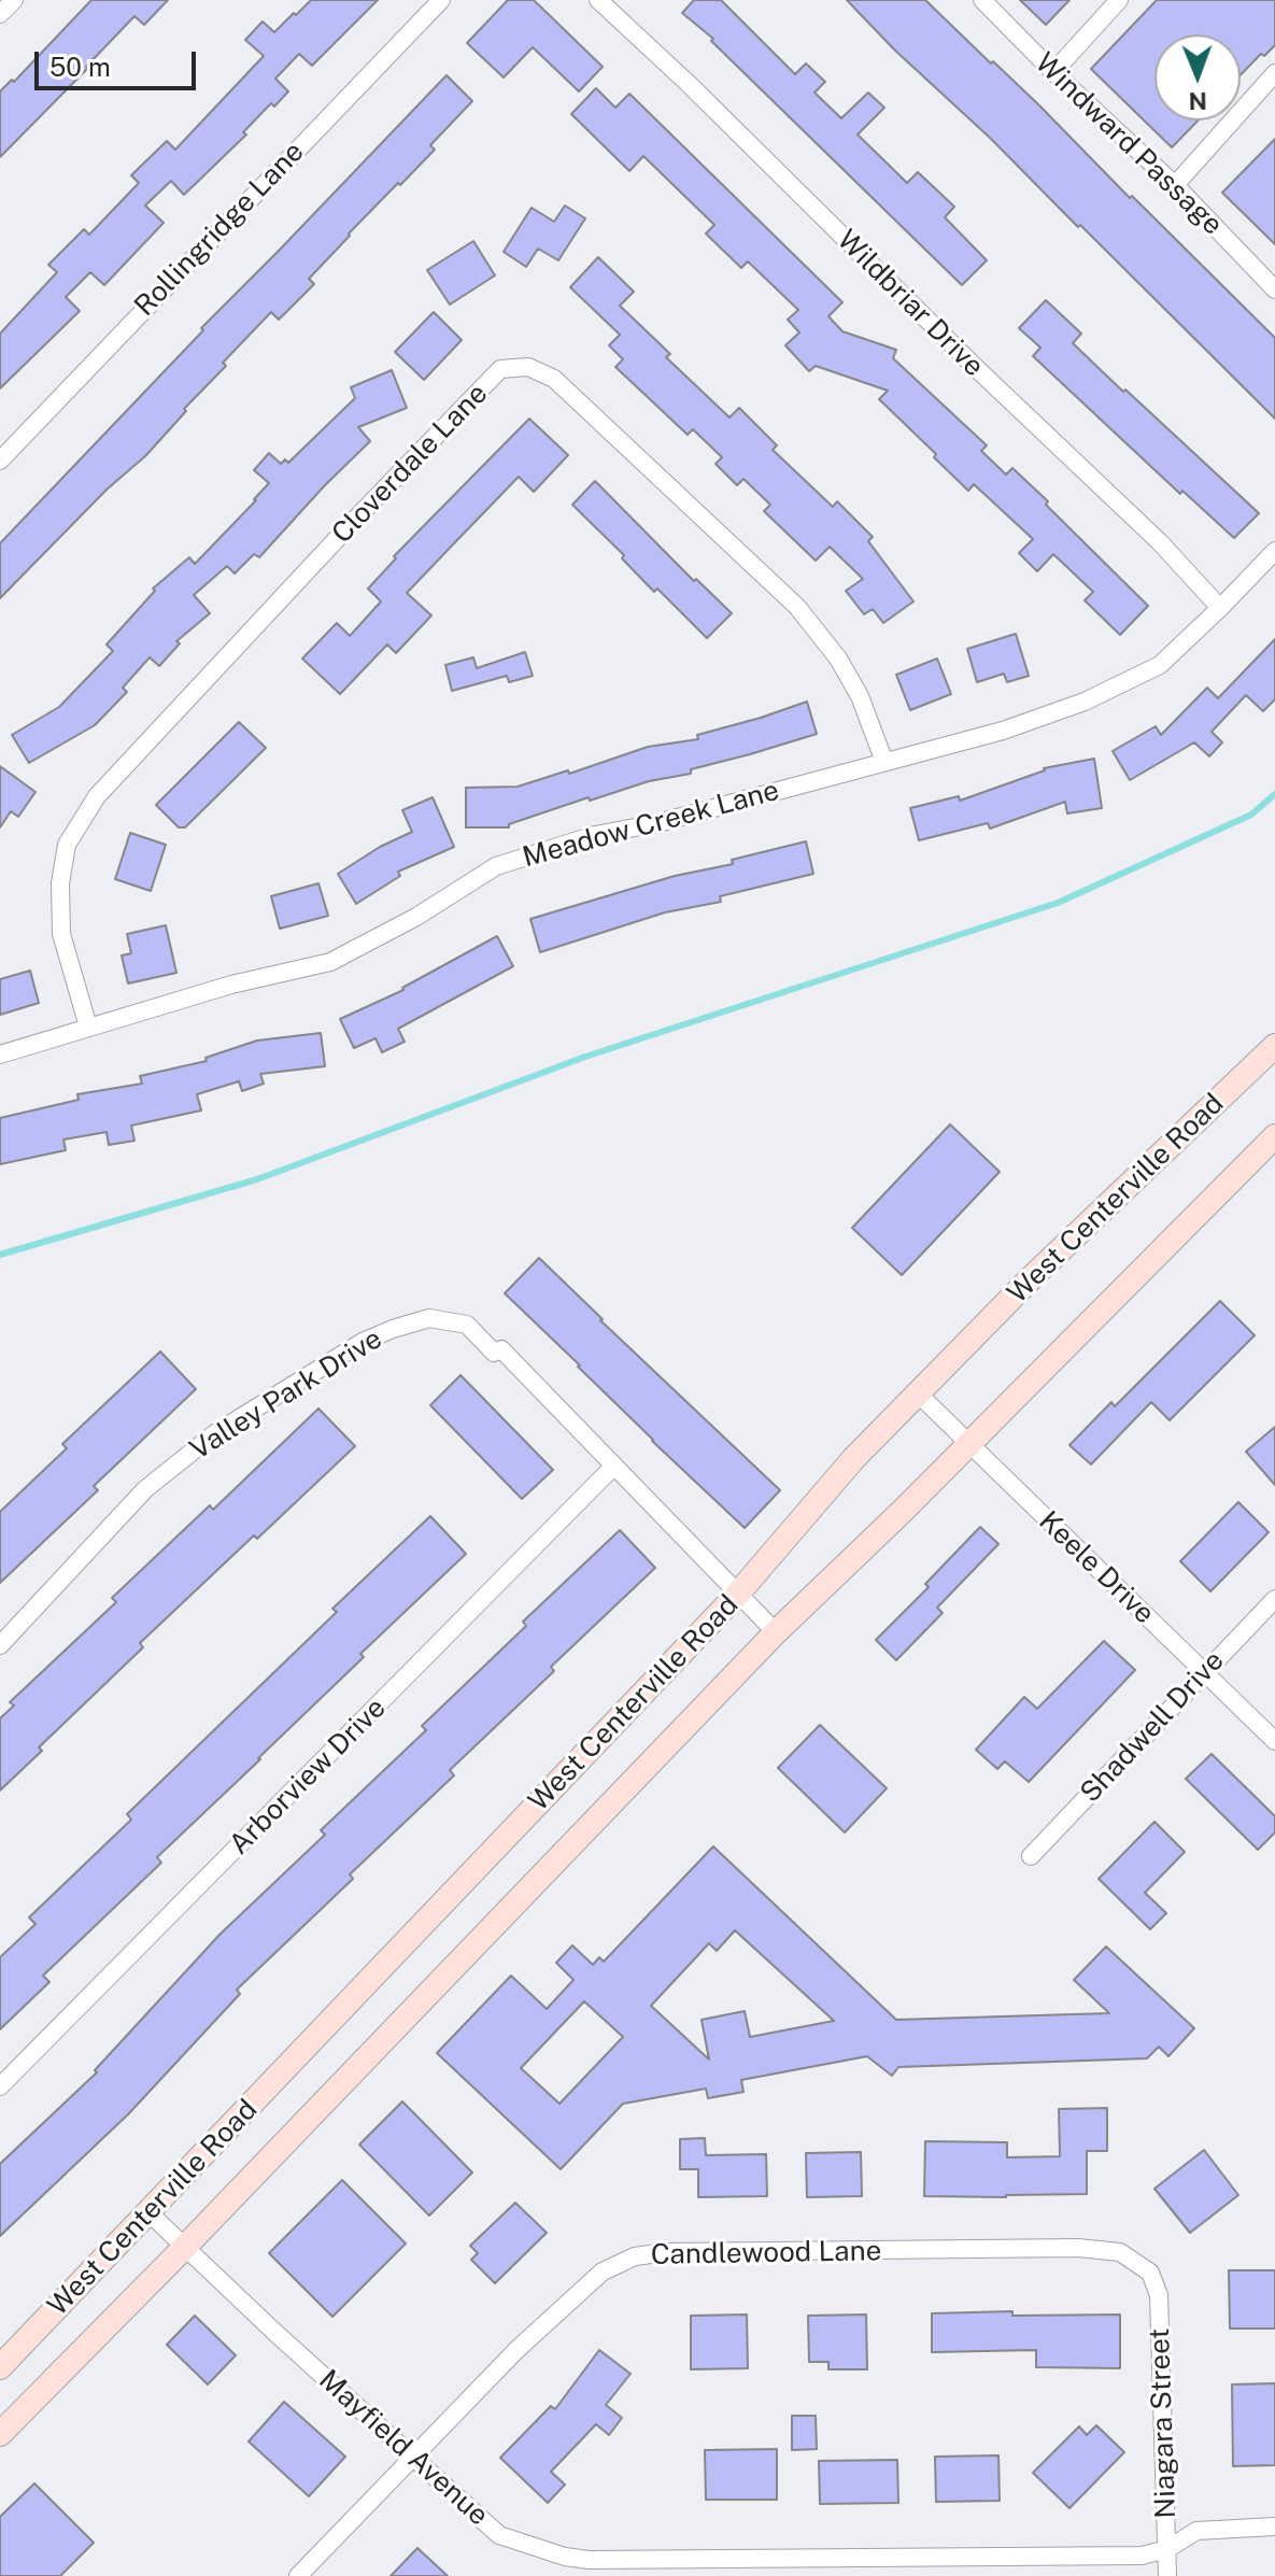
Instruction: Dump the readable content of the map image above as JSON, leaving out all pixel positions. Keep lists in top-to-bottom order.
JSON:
{
  "streets": {
    "main road": ["West Centerville Road"],
    "street": [
      "Windward Passage",
      "Rollingridge Lane",
      "Wildbriar Drive",
      "Cloverdale Lane",
      "Meadow Creek Lane",
      "Valley Park Drive",
      "Keele Drive",
      "Shadwell Drive",
      "Arborview Drive",
      "Candlewood Lane",
      "Niagara Street",
      "Mayfield Avenue"
    ]
  },
  "crossings": [
    ["Wildbriar Drive", "Meadow Creek Lane"],
    ["Cloverdale Lane", "Meadow Creek Lane"],
    ["West Centerville Road", "Valley Park Drive"],
    ["West Centerville Road", "Keele Drive"],
    ["West Centerville Road", "Mayfield Avenue"],
    ["Valley Park Drive", "Arborview Drive"],
    ["Keele Drive", "Shadwell Drive"],
    ["Candlewood Lane", "Niagara Street"],
    ["Candlewood Lane", "Mayfield Avenue"],
    ["Niagara Street", "Mayfield Avenue"]
  ],
  "scale_bar": "50 m",
  "north": "bottom"
}
